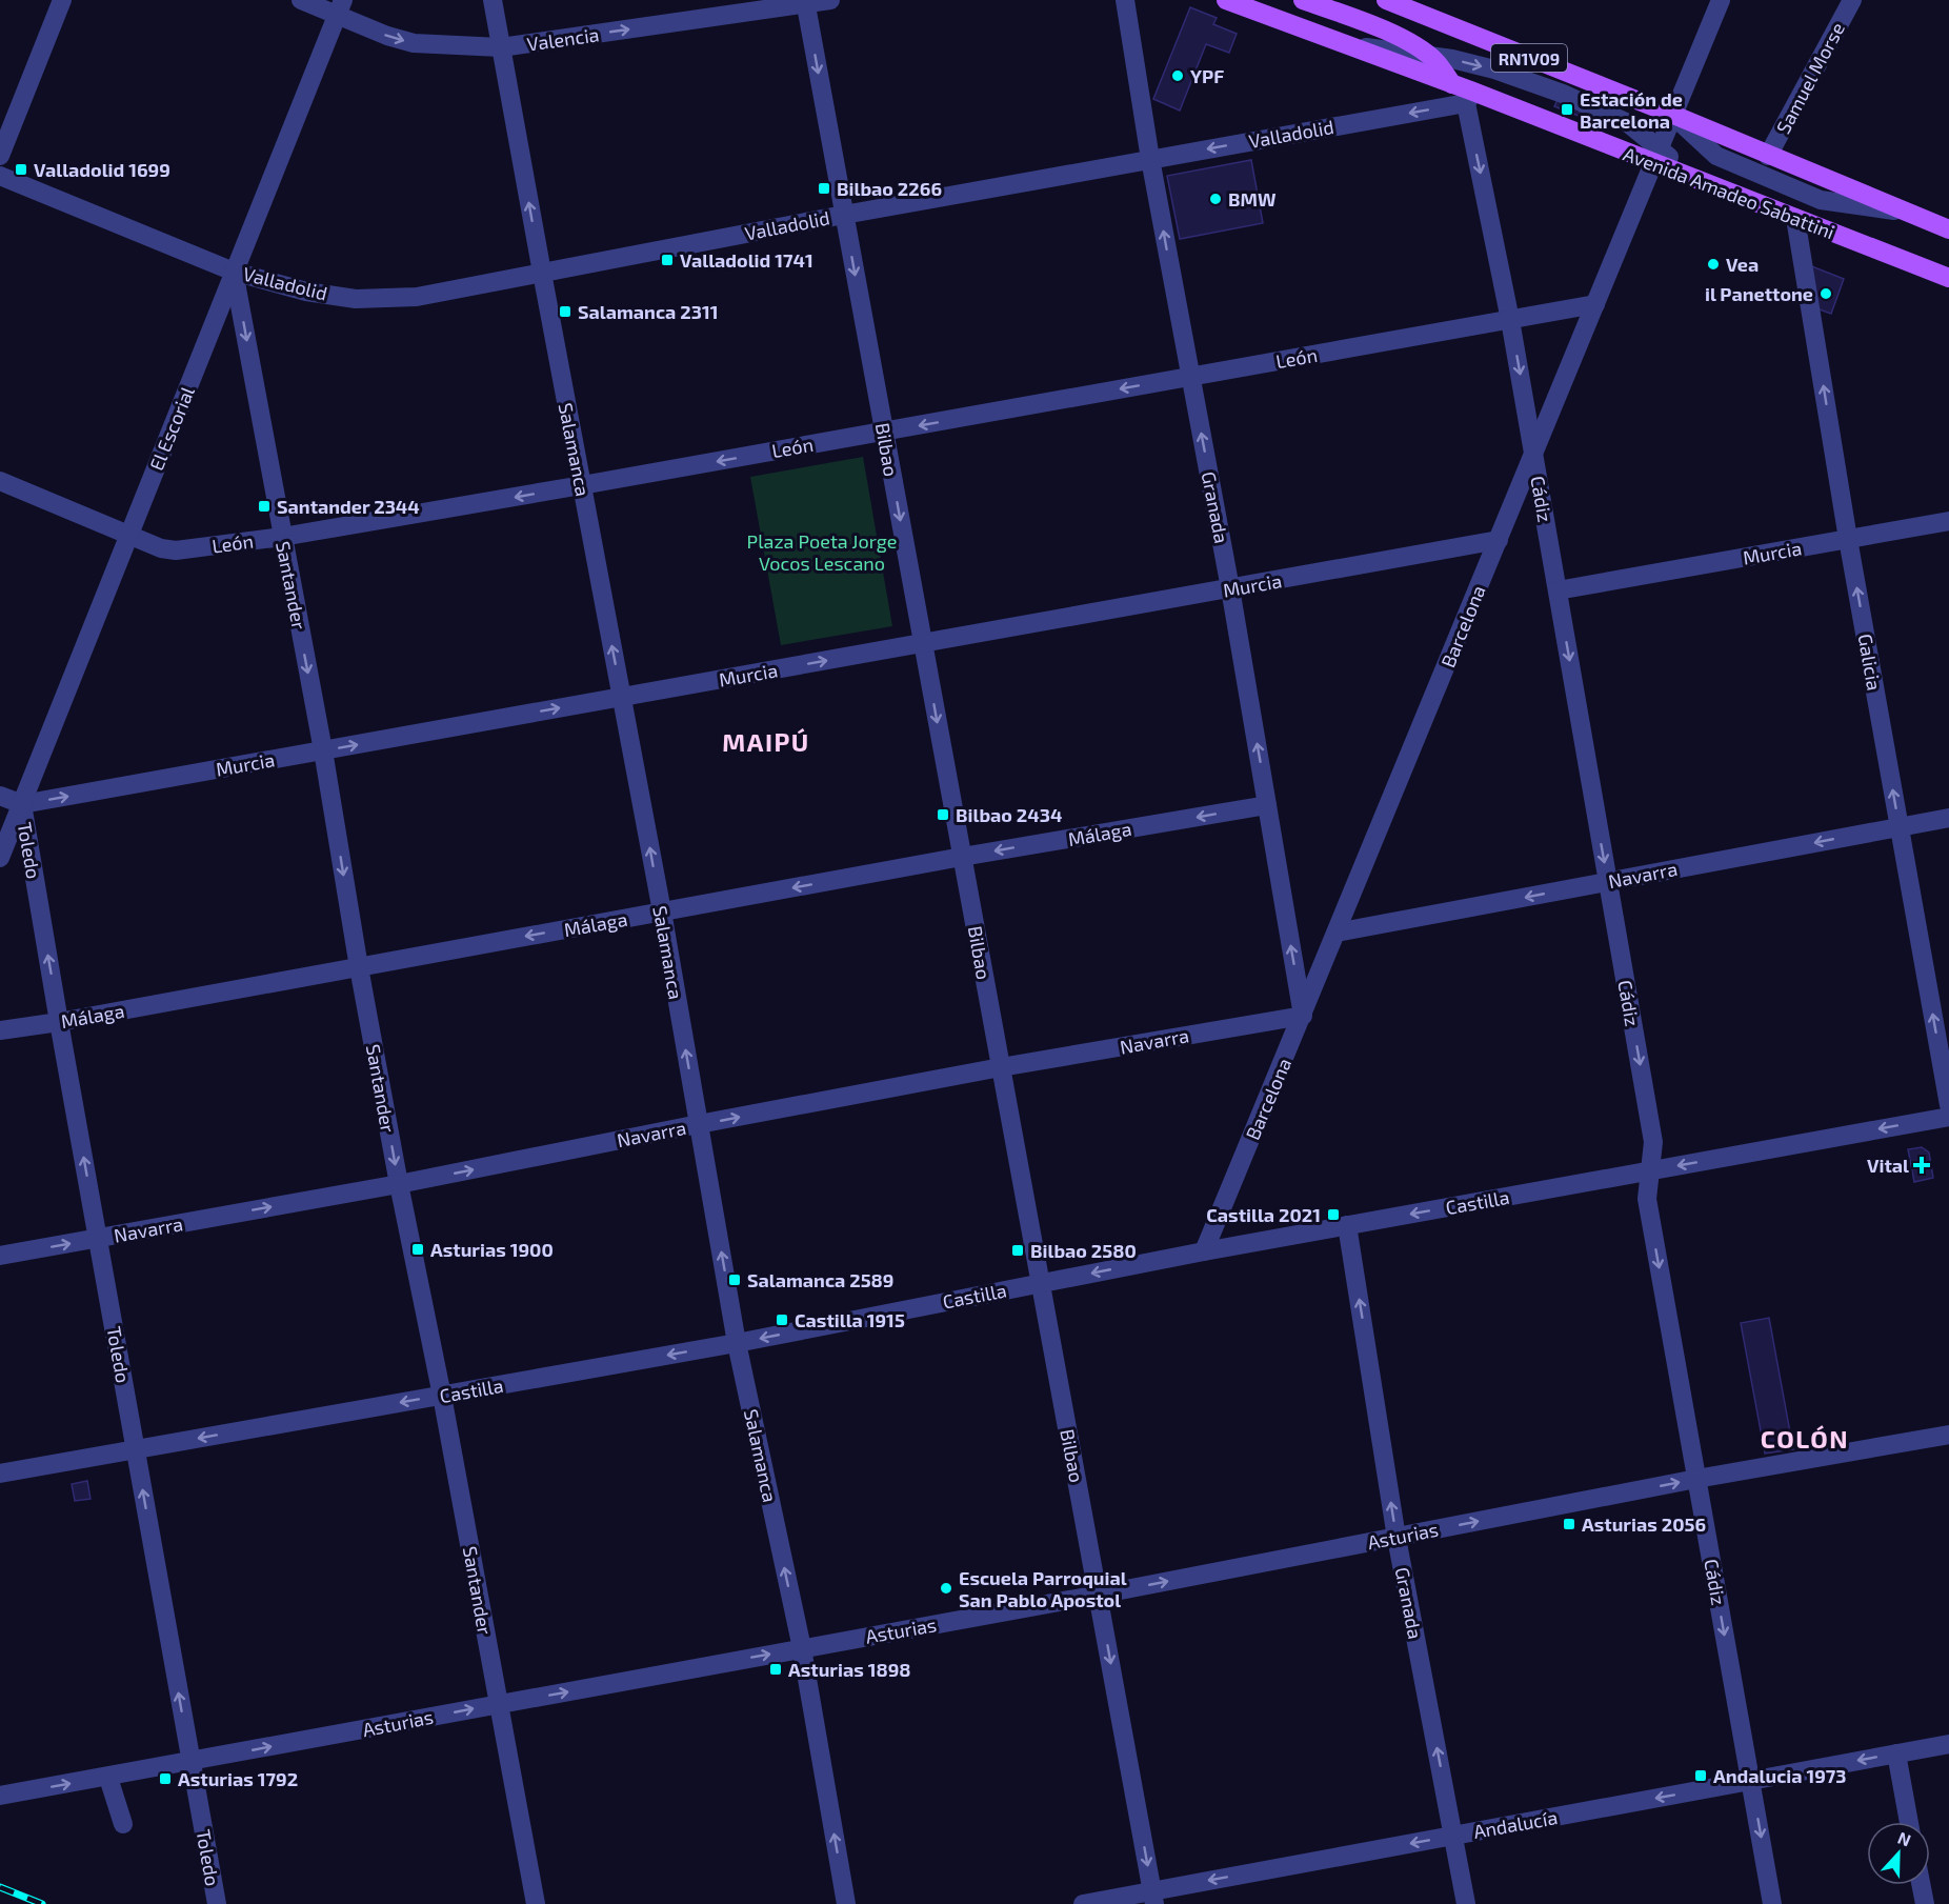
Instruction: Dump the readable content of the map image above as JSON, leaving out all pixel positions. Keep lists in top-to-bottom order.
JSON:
{
  "streets": {
    "main road": ["RN1V09", "Avenida Amadeo Sabattini"],
    "street": [
      "Valencia",
      "Samuel Morse",
      "Valladolid",
      "León",
      "El Escorial",
      "Salamanca",
      "Bilbao",
      "Cádiz",
      "Granada",
      "Murcia",
      "Santander",
      "Barcelona",
      "Galicia",
      "Málaga",
      "Toledo",
      "Navarra",
      "Castilla",
      "Asturias",
      "Andalucía"
    ]
  },
  "crossings": [
    ["Valencia", "El Escorial"],
    ["Valencia", "Salamanca"],
    ["Valencia", "Bilbao"],
    ["RN1V09", "Samuel Morse"],
    ["RN1V09", "Barcelona"],
    ["Valladolid", "Avenida Amadeo Sabattini"],
    ["Valladolid", "El Escorial"],
    ["Valladolid", "Salamanca"],
    ["Valladolid", "Bilbao"],
    ["Valladolid", "Cádiz"],
    ["Valladolid", "Granada"],
    ["Valladolid", "Santander"],
    ["Avenida Amadeo Sabattini", "Cádiz"],
    ["Avenida Amadeo Sabattini", "Barcelona"],
    ["Avenida Amadeo Sabattini", "Galicia"],
    ["León", "El Escorial"],
    ["León", "Salamanca"],
    ["León", "Bilbao"],
    ["León", "Cádiz"],
    ["León", "Granada"],
    ["León", "Santander"],
    ["León", "Barcelona"],
    ["El Escorial", "Murcia"],
    ["El Escorial", "Santander"],
    ["El Escorial", "Toledo"],
    ["Salamanca", "Murcia"],
    ["Salamanca", "Málaga"],
    ["Salamanca", "Navarra"],
    ["Salamanca", "Castilla"],
    ["Salamanca", "Asturias"],
    ["Bilbao", "Murcia"],
    ["Bilbao", "Málaga"],
    ["Bilbao", "Navarra"],
    ["Bilbao", "Castilla"],
    ["Bilbao", "Asturias"],
    ["Bilbao", "Andalucía"],
    ["Cádiz", "Murcia"],
    ["Cádiz", "Barcelona"],
    ["Cádiz", "Navarra"],
    ["Cádiz", "Castilla"],
    ["Cádiz", "Asturias"],
    ["Cádiz", "Andalucía"],
    ["Granada", "Murcia"],
    ["Granada", "Barcelona"],
    ["Granada", "Málaga"],
    ["Granada", "Navarra"],
    ["Granada", "Castilla"],
    ["Granada", "Asturias"],
    ["Granada", "Andalucía"],
    ["Murcia", "Santander"],
    ["Murcia", "Barcelona"],
    ["Murcia", "Galicia"],
    ["Murcia", "Toledo"],
    ["Santander", "Málaga"],
    ["Santander", "Navarra"],
    ["Santander", "Castilla"],
    ["Santander", "Asturias"],
    ["Barcelona", "Navarra"],
    ["Barcelona", "Castilla"],
    ["Galicia", "Navarra"],
    ["Málaga", "Toledo"],
    ["Toledo", "Navarra"],
    ["Toledo", "Castilla"],
    ["Toledo", "Asturias"]
  ],
  "one_way": [
    "Valencia",
    "León",
    "Salamanca",
    "Bilbao",
    "Cádiz",
    "Granada",
    "Murcia",
    "Santander",
    "Galicia",
    "Málaga",
    "Toledo",
    "Castilla",
    "Asturias",
    "Andalucía"
  ],
  "districts": ["MAIPÚ", "COLÓN"],
  "parks": ["Plaza Poeta Jorge Vocos Lescano"],
  "places": {
    "other": [
      "YPF",
      "BMW",
      "Vea",
      "il Panettone",
      "Escuela Parroquial San Pablo Apostol"
    ],
    "transit": [
      "Estación de Barcelona",
      "Valladolid 1699",
      "Bilbao 2266",
      "Valladolid 1741",
      "Salamanca 2311",
      "Santander 2344",
      "Bilbao 2434",
      "Castilla 2021",
      "Asturias 1900",
      "Bilbao 2580",
      "Salamanca 2589",
      "Castilla 1915",
      "Asturias 2056",
      "Asturias 1898",
      "Andalucia 1973",
      "Asturias 1792"
    ],
    "health": ["Vital"]
  },
  "north": "top"
}
